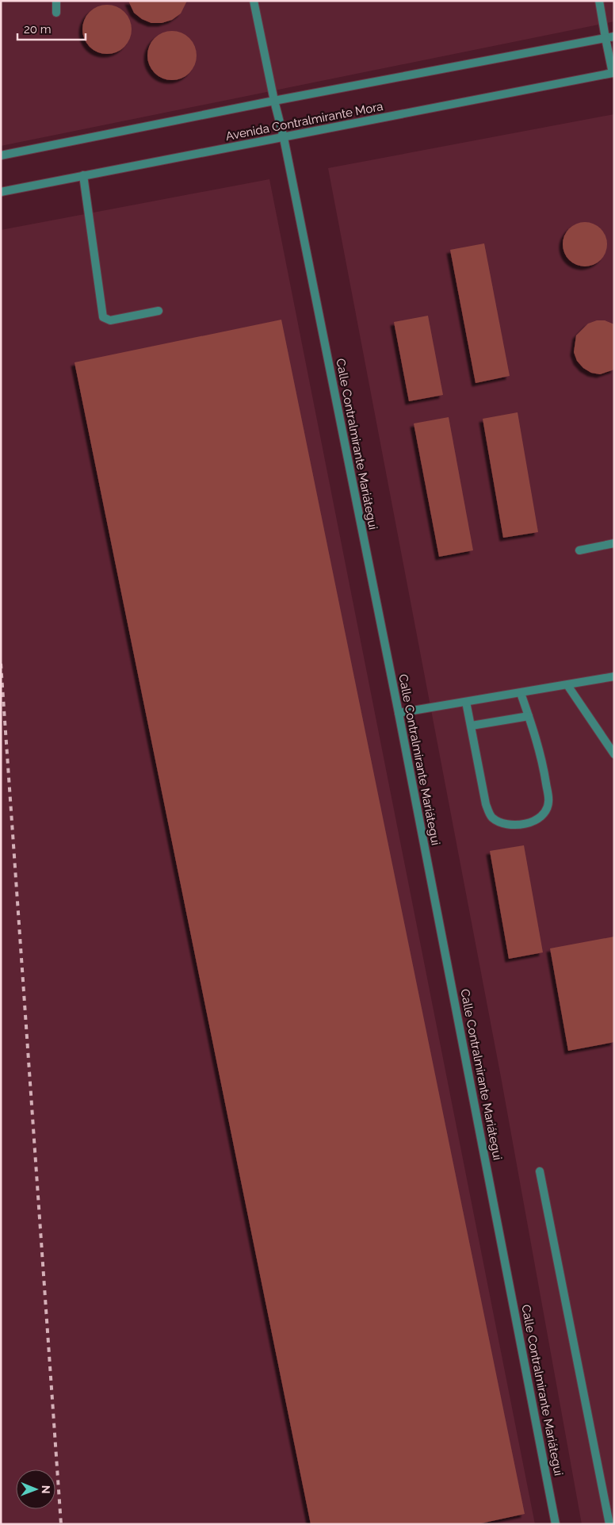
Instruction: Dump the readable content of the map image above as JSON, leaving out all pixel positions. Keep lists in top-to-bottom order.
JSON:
{
  "streets": {
    "street": ["Avenida Contralmirante Mora", "Calle Contralmirante Mariátegui"]
  },
  "crossings": [
    ["Avenida Contralmirante Mora", "Calle Contralmirante Mariátegui"]
  ],
  "scale_bar": "20 m",
  "north": "right"
}
